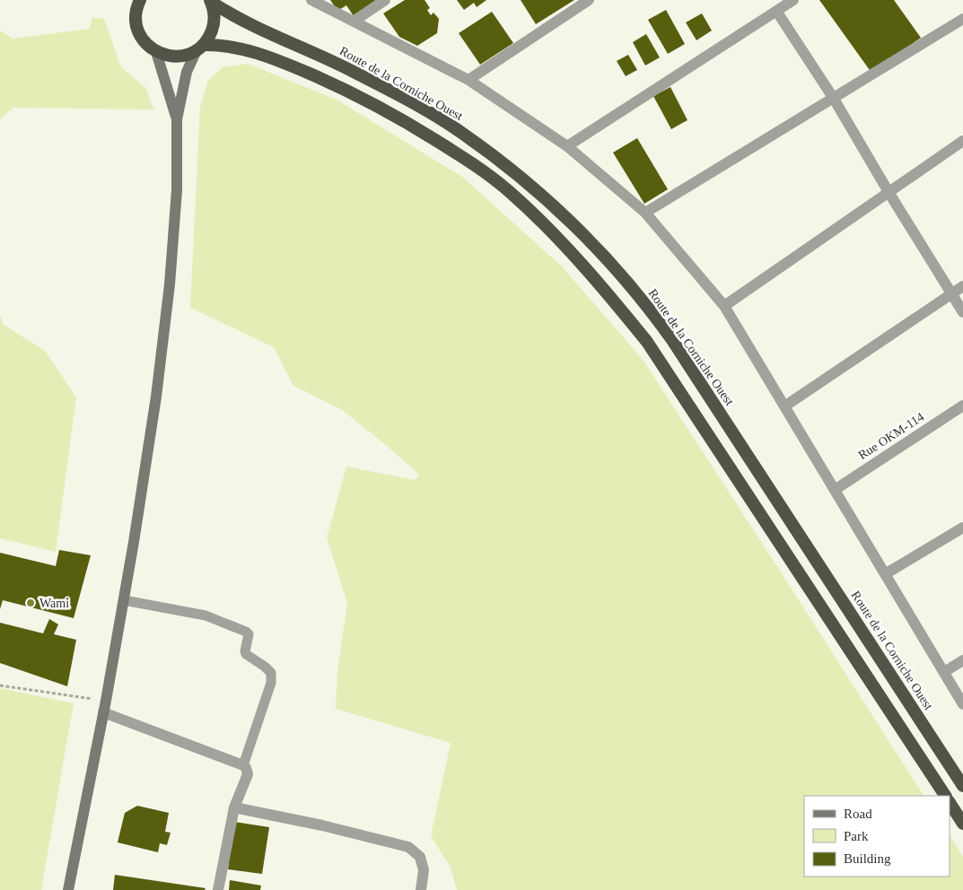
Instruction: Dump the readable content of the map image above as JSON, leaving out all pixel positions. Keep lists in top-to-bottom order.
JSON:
{
  "streets": {
    "highway": ["Route de la Corniche Ouest"],
    "street": ["Rue OKM-114"]
  },
  "places": ["Wami"],
  "legend": ["Road", "Park", "Building"]
}
